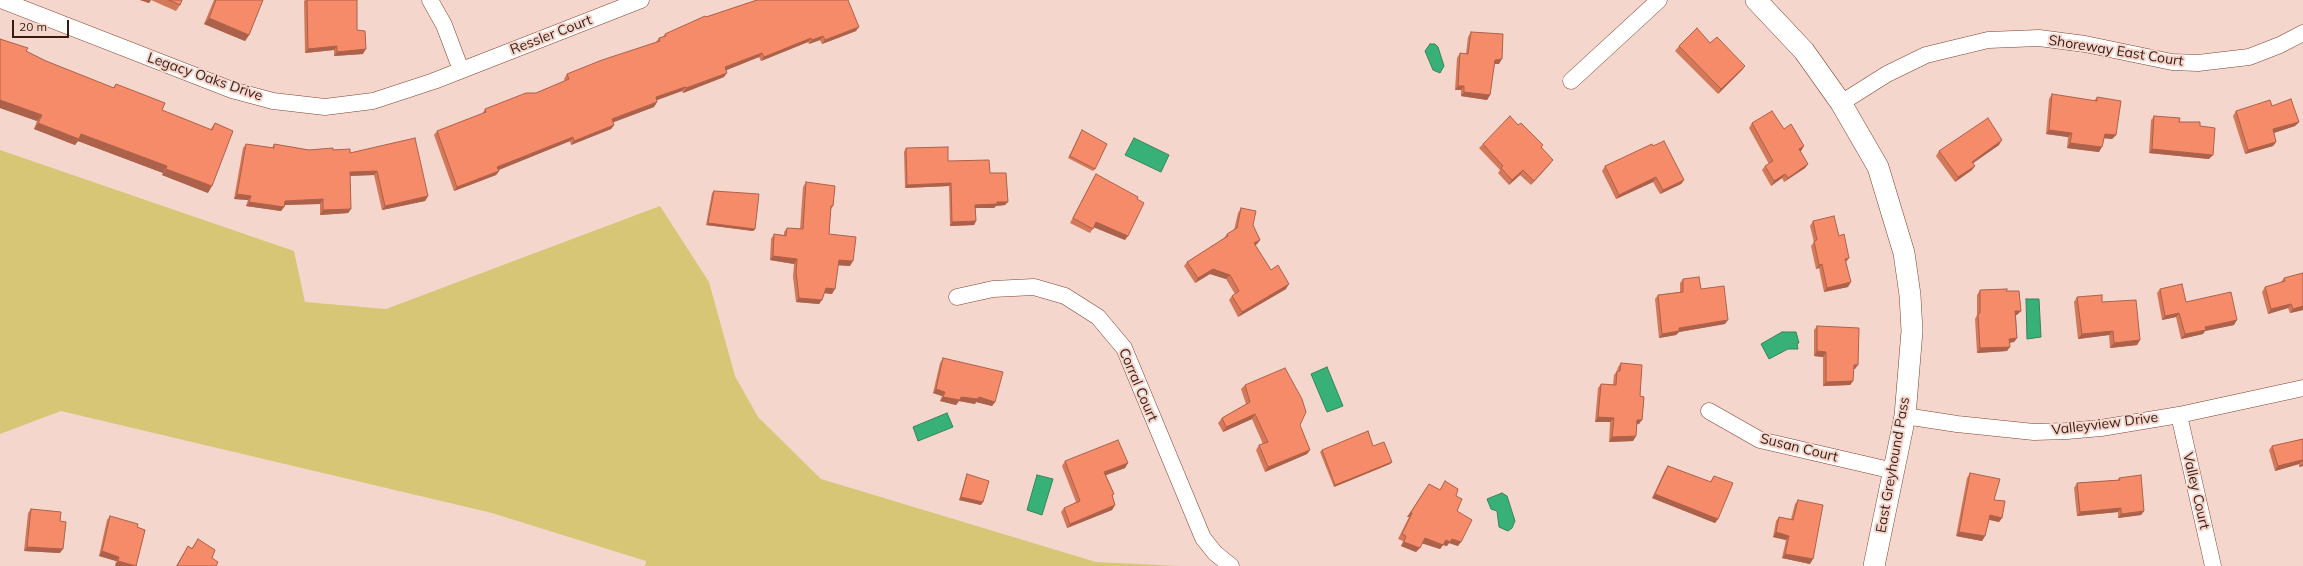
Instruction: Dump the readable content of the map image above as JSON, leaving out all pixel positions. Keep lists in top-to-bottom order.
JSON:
{
  "streets": {
    "street": [
      "Ressler Court",
      "Shoreway East Court",
      "Legacy Oaks Drive",
      "Corral Court",
      "Valleyview Drive",
      "Susan Court",
      "East Greyhound Pass",
      "Valley Court"
    ]
  },
  "crossings": [
    ["Ressler Court", "Legacy Oaks Drive"],
    ["Shoreway East Court", "East Greyhound Pass"],
    ["Valleyview Drive", "East Greyhound Pass"],
    ["Valleyview Drive", "Valley Court"],
    ["Susan Court", "East Greyhound Pass"]
  ],
  "scale_bar": "20 m"
}
